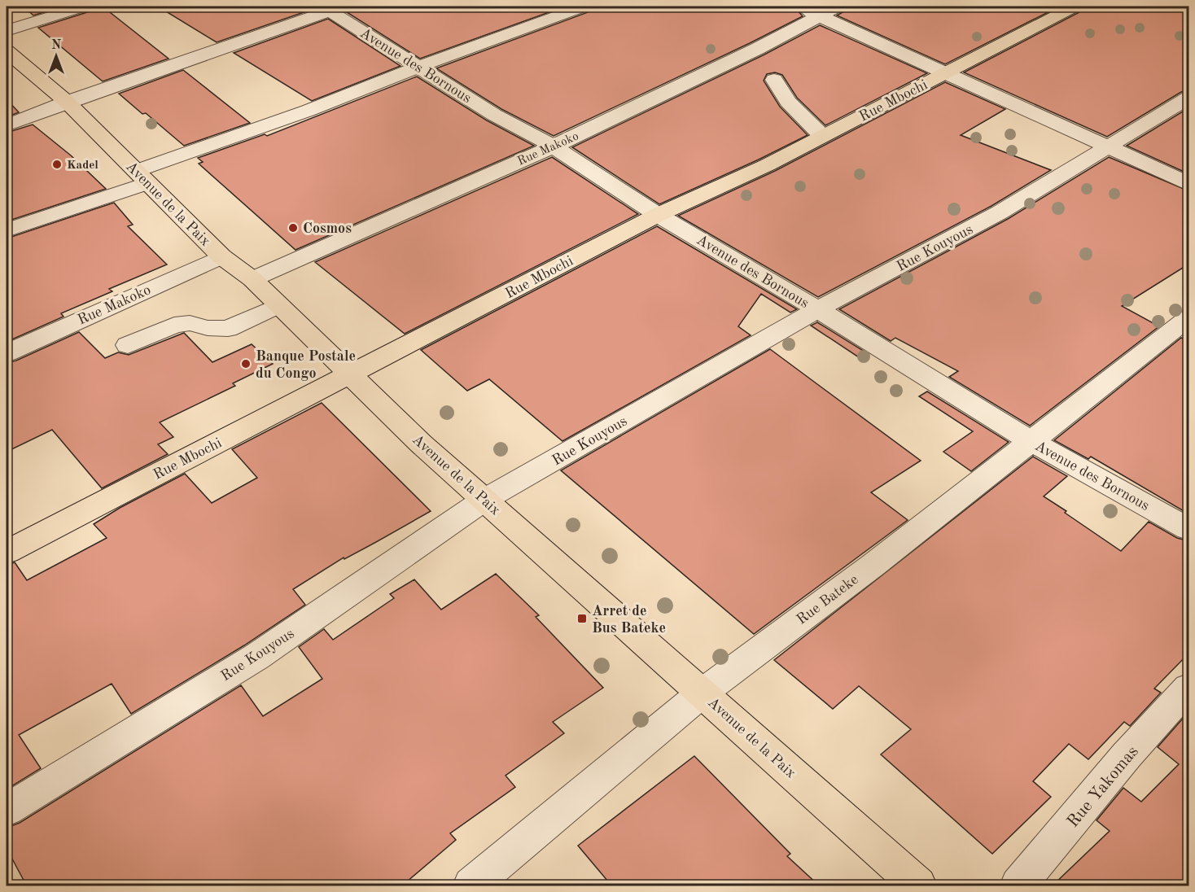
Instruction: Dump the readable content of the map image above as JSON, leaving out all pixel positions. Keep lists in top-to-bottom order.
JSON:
{
  "streets": {
    "main road": ["Rue Mbochi", "Avenue de la Paix"],
    "street": [
      "Avenue des Bornous",
      "Rue Makoko",
      "Rue Kouyous",
      "Rue Bateke",
      "Rue Yakomas"
    ]
  },
  "crossings": [
    ["Avenue des Bornous", "Rue Mbochi"],
    ["Avenue des Bornous", "Rue Makoko"],
    ["Avenue des Bornous", "Rue Kouyous"],
    ["Avenue des Bornous", "Rue Bateke"],
    ["Rue Mbochi", "Avenue de la Paix"],
    ["Rue Makoko", "Avenue de la Paix"],
    ["Avenue de la Paix", "Rue Kouyous"],
    ["Avenue de la Paix", "Rue Bateke"]
  ],
  "places": {
    "other": ["Kadel", "Cosmos", "Banque Postale du Congo"],
    "transit": ["Arret de Bus Bateke"]
  },
  "north": "top"
}
